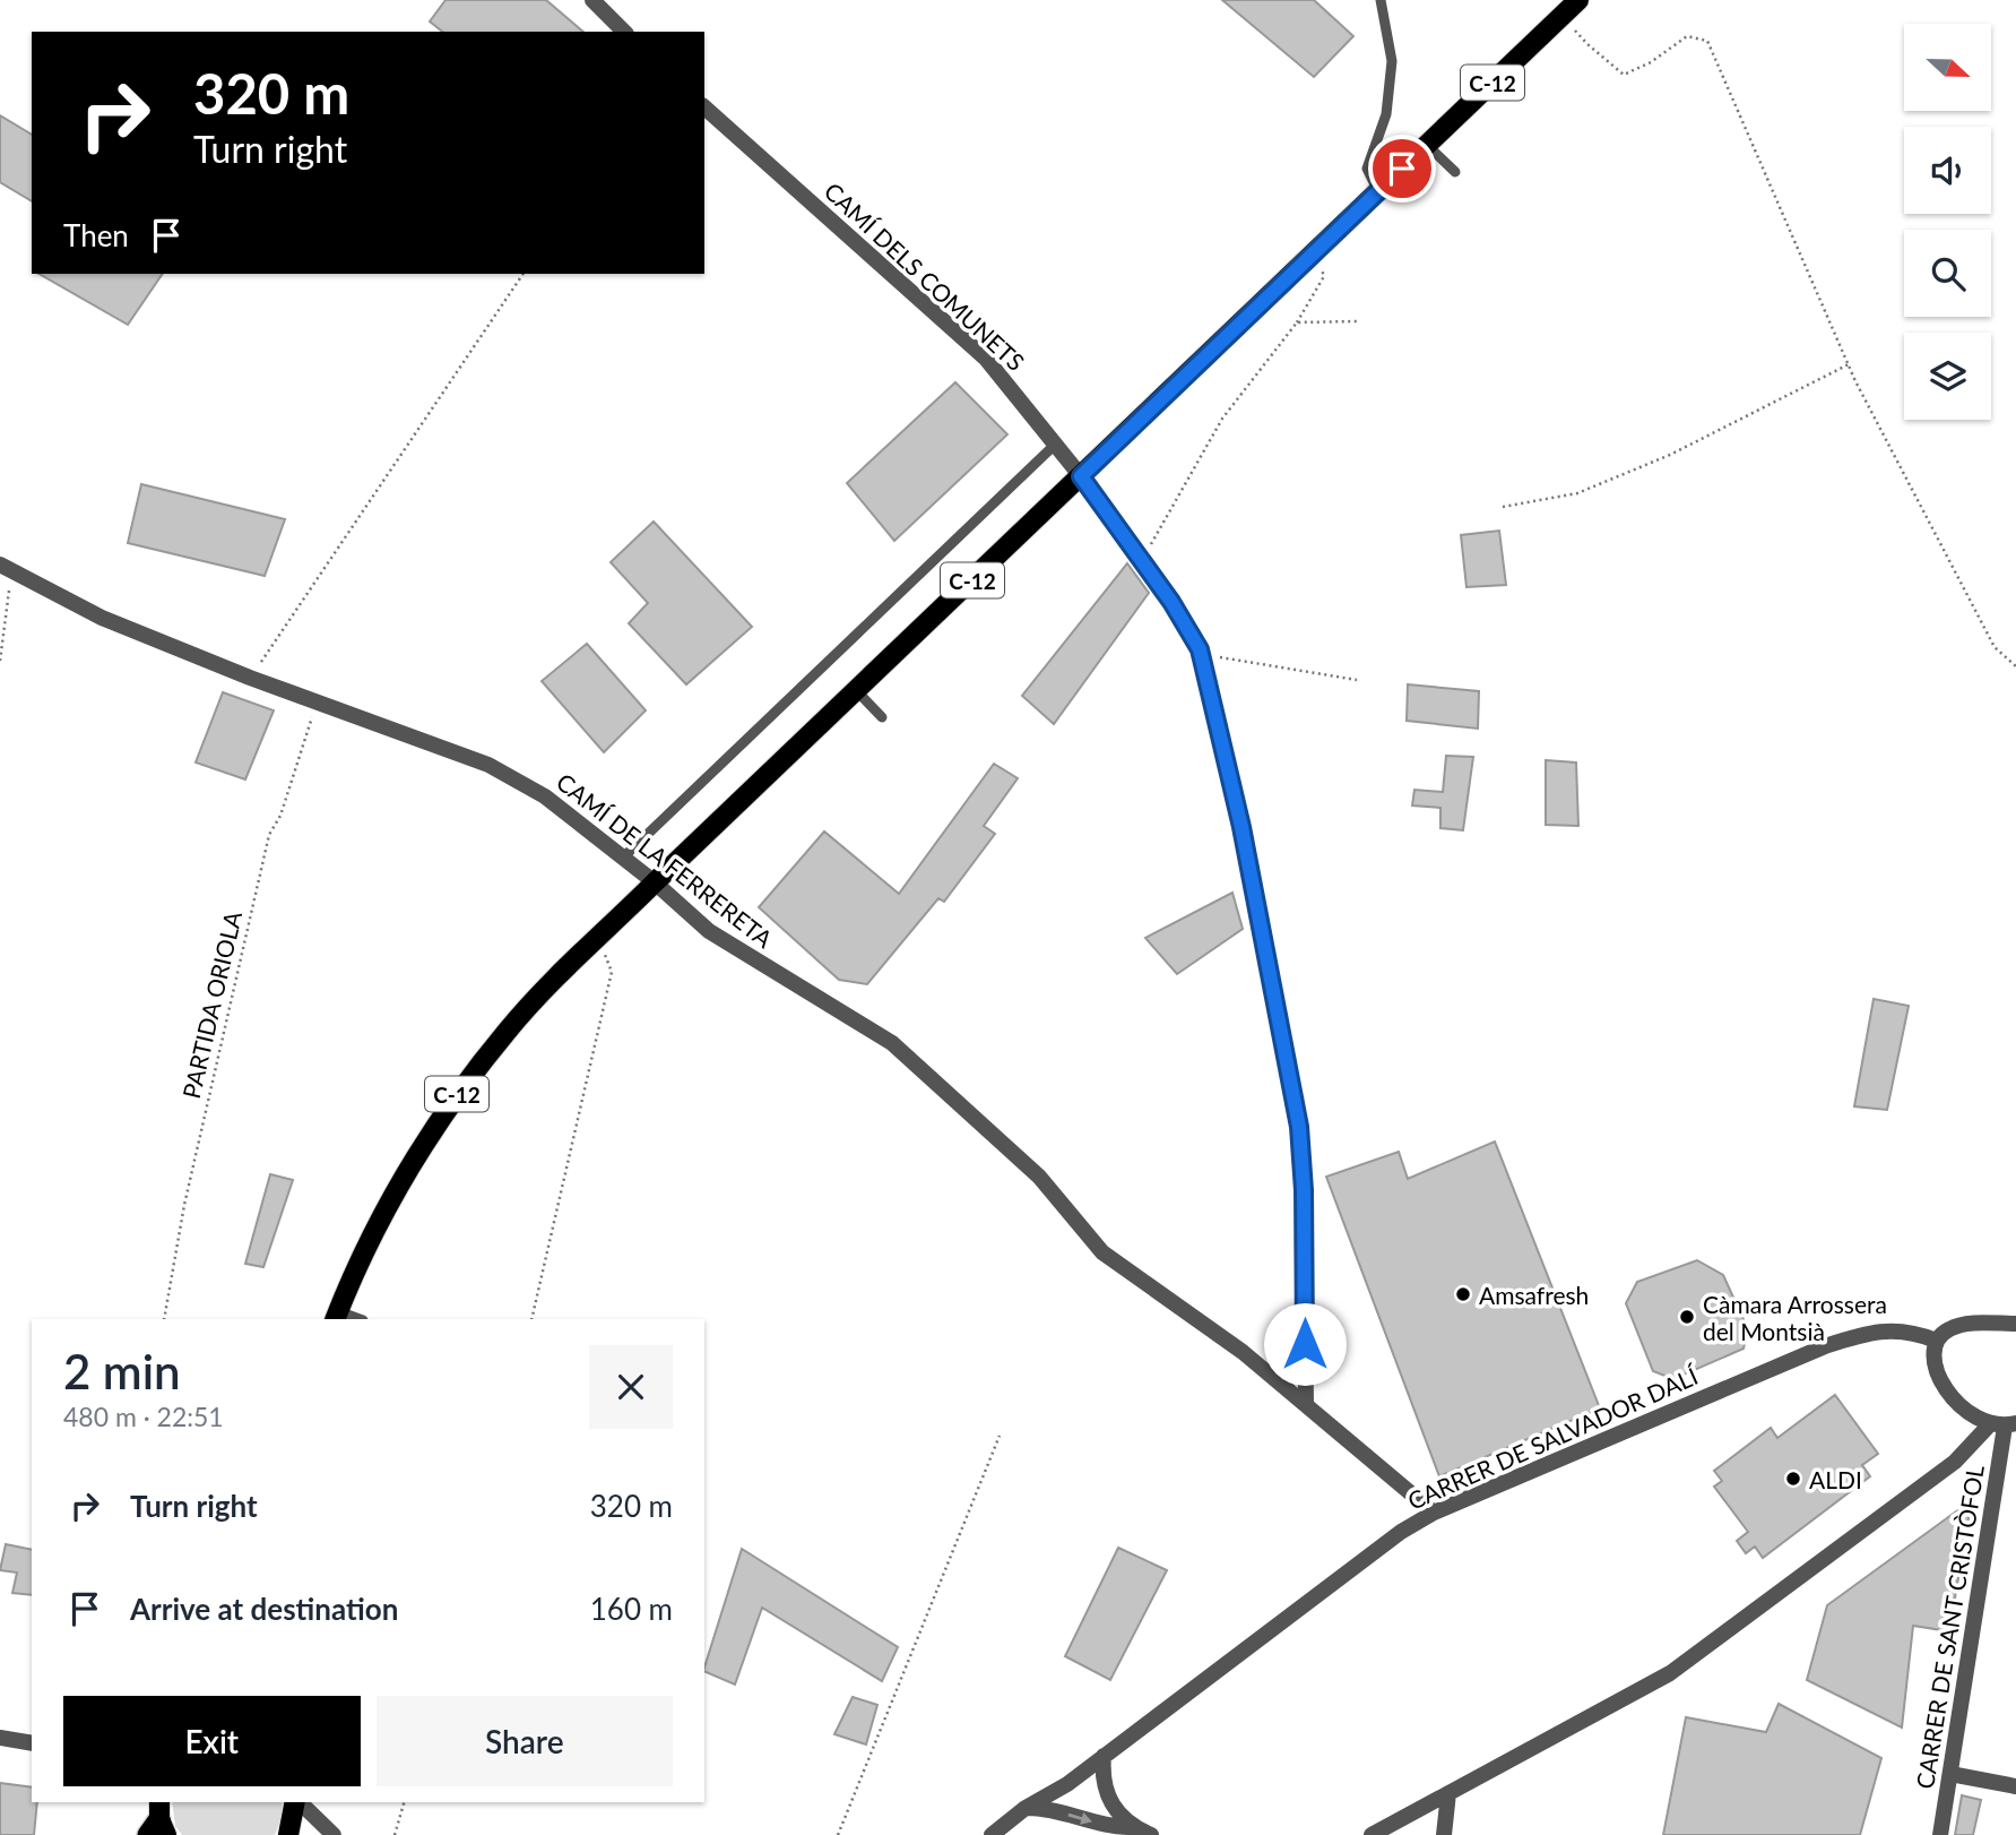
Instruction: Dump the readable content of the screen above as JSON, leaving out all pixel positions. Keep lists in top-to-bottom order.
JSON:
{
  "streets": {
    "main road": ["C-12"],
    "street": [
      "CAMÍ DELS COMUNETS",
      "CAMÍ DE LA FERRERETA",
      "CARRER DE SALVADOR DALÍ",
      "CARRER DE SANT CRISTÒFOL"
    ],
    "path": ["PARTIDA ORIOLA"]
  },
  "crossings": [
    ["C-12", "CAMÍ DELS COMUNETS"],
    ["C-12", "CAMÍ DE LA FERRERETA"],
    ["CAMÍ DELS COMUNETS", "CAMÍ DE LA FERRERETA"],
    ["CAMÍ DE LA FERRERETA", "PARTIDA ORIOLA"],
    ["CAMÍ DE LA FERRERETA", "CARRER DE SALVADOR DALÍ"]
  ],
  "places": ["Amsafresh", "Càmara Arrossera del Montsià", "ALDI"],
  "north": "right",
  "page": {
    "turn": ["320 m", "Turn right"],
    "then": "Then",
    "heading": ["2 min", "480 m · 22:51"],
    "list": [
      {
        "name": "Turn right",
        "value": "320 m"
      },
      {
        "name": "Arrive at destination",
        "value": "160 m"
      }
    ],
    "buttons": ["Exit", "Share"]
  }
}
